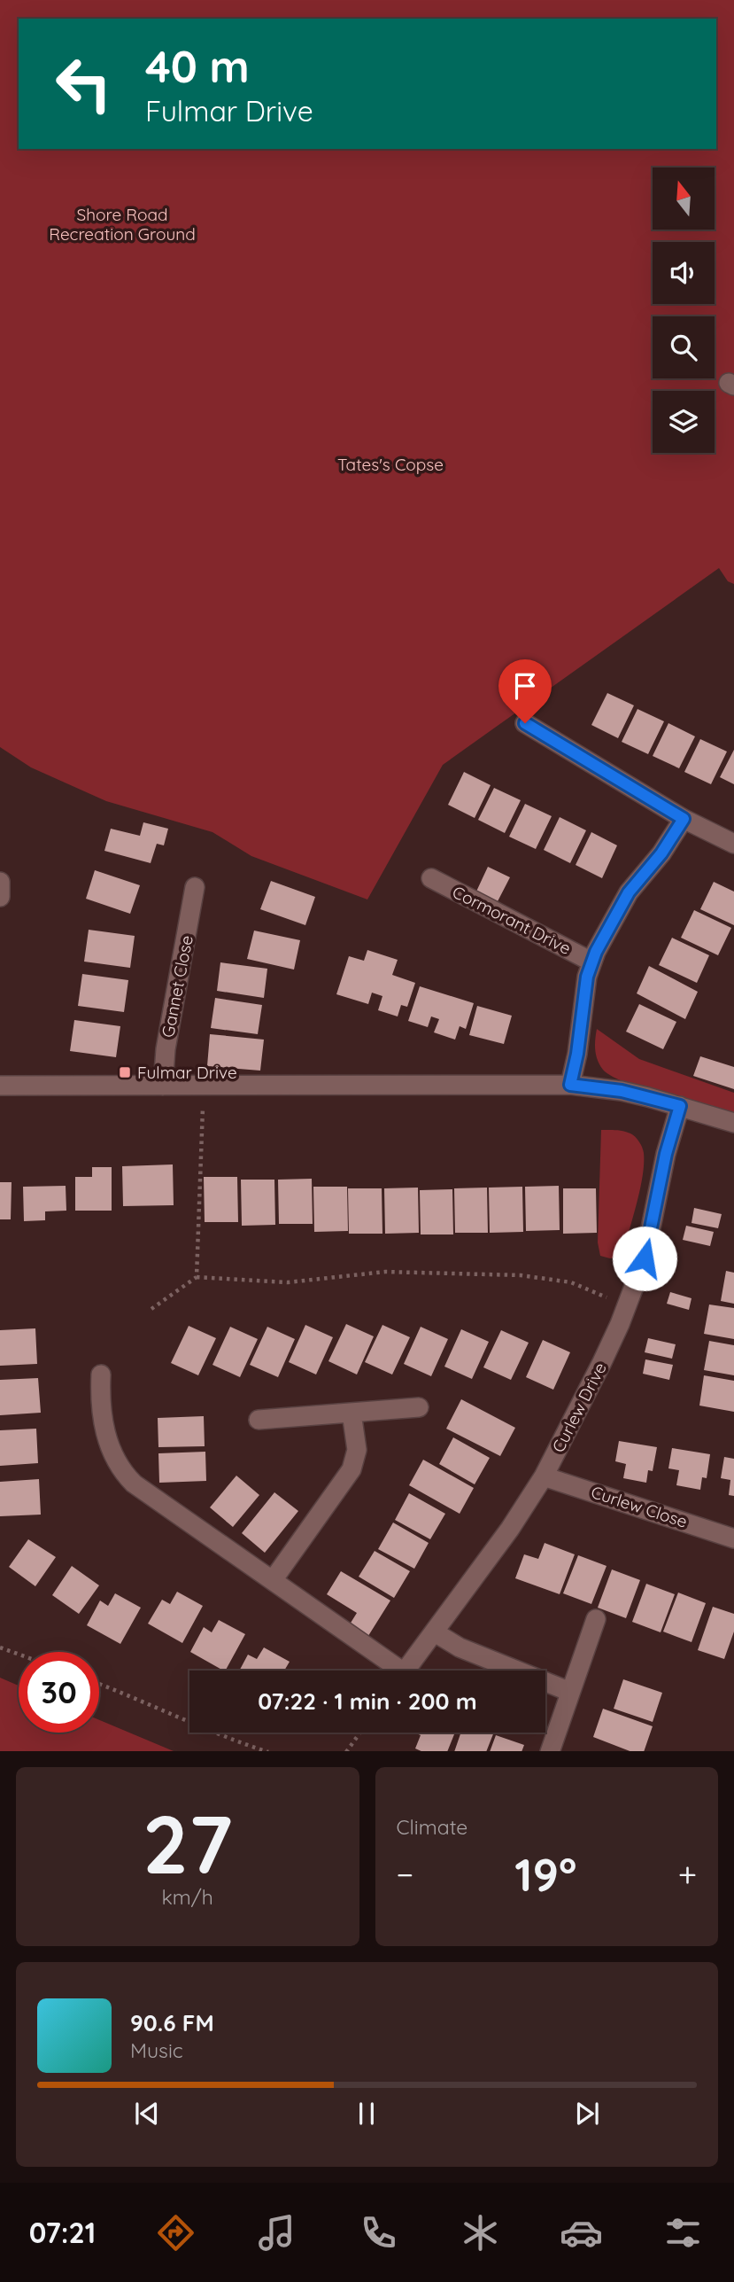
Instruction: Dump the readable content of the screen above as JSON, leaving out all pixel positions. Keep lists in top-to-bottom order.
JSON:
{
  "streets": {
    "street": [
      "Cormorant Drive",
      "Gannet Close",
      "Curlew Drive",
      "Curlew Close"
    ]
  },
  "crossings": [
    ["Curlew Drive", "Curlew Close"]
  ],
  "parks": ["Shore Road Recreation Ground", "Tates's Copse"],
  "places": {
    "transit": ["Fulmar Drive"]
  },
  "north": "top",
  "page": {
    "turn": ["40 m", "Fulmar Drive"],
    "limit": "30",
    "trip": "07:22 · 1 min · 200 m",
    "tile": [
      ["27", "km/h"],
      "Climate"
    ],
    "heat": ["−", "19°", "+"],
    "song": ["90.6 FM", "Music"],
    "tabs": "07:21"
  }
}
